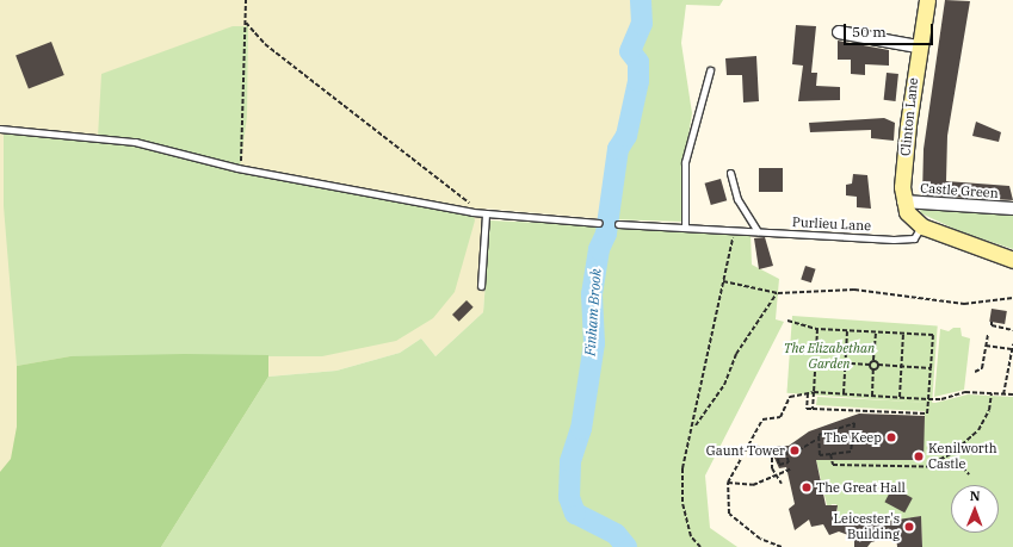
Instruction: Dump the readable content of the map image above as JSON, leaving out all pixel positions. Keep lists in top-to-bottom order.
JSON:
{
  "streets": {
    "main road": ["Clinton Lane"],
    "street": ["Castle Green"],
    "lane": ["Purlieu Lane"]
  },
  "crossings": [
    ["Clinton Lane", "Castle Green"]
  ],
  "water": ["Finham Brook"],
  "parks": ["The Elizabethan Garden"],
  "places": [
    "The Keep",
    "Gaunt Tower",
    "Kenilworth Castle",
    "The Great Hall",
    "Leicester's Building"
  ],
  "scale_bar": "50 m",
  "north": "top"
}
